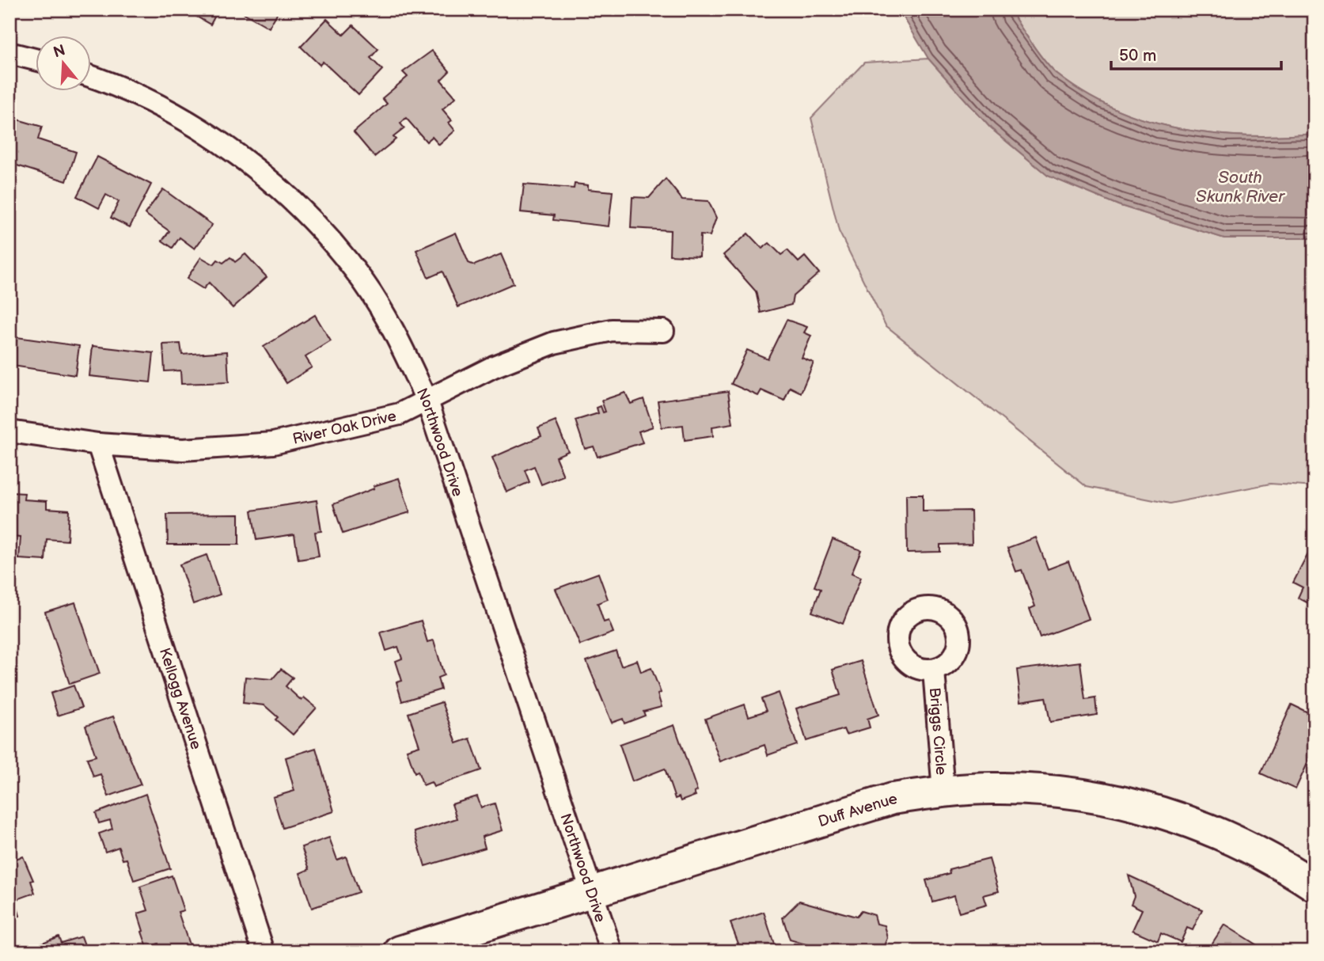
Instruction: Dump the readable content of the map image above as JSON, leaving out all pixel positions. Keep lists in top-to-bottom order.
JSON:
{
  "streets": {
    "main road": ["Duff Avenue"],
    "street": [
      "River Oak Drive",
      "Northwood Drive",
      "Kellogg Avenue",
      "Briggs Circle"
    ]
  },
  "crossings": [
    ["River Oak Drive", "Northwood Drive"],
    ["River Oak Drive", "Kellogg Avenue"],
    ["Northwood Drive", "Duff Avenue"],
    ["Briggs Circle", "Duff Avenue"]
  ],
  "water": ["South Skunk River"],
  "scale_bar": "50 m",
  "north": "top"
}
